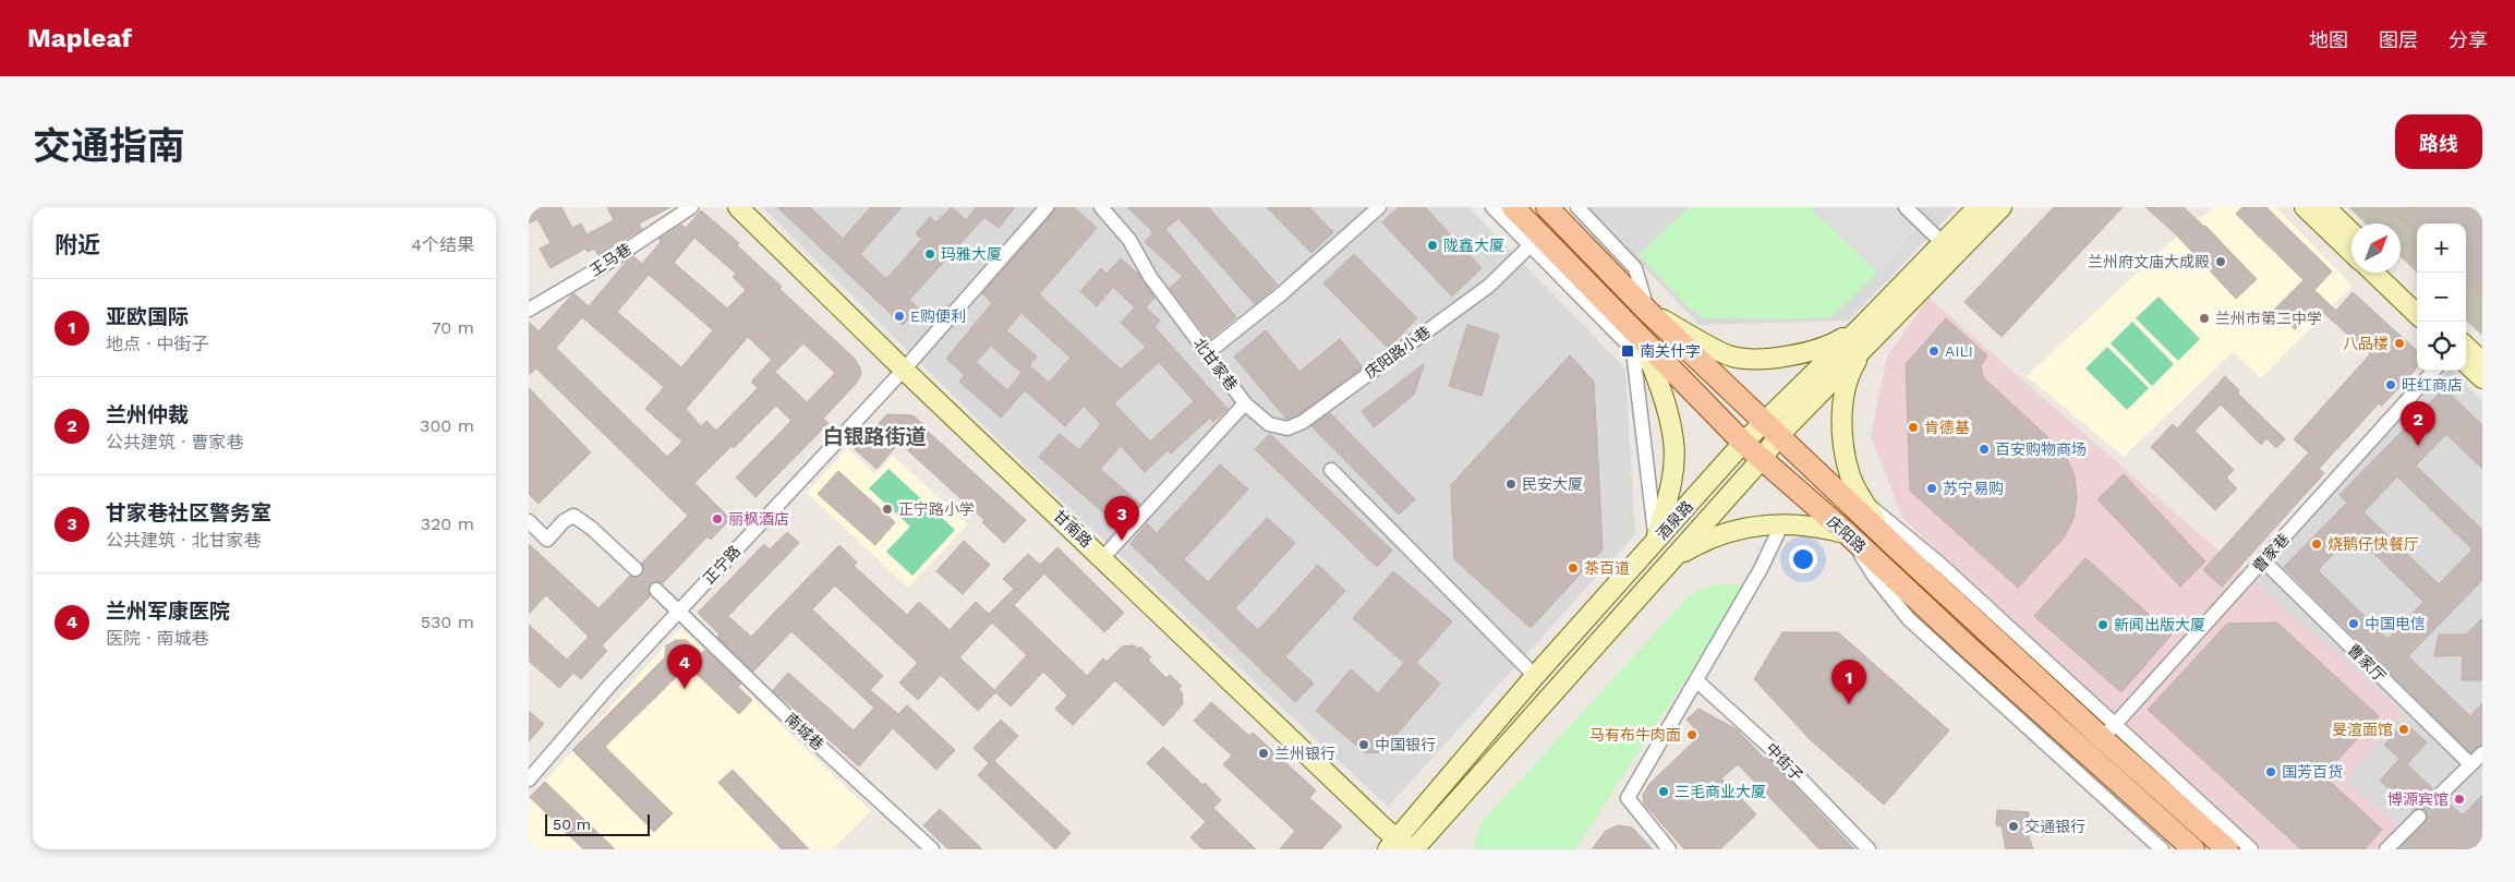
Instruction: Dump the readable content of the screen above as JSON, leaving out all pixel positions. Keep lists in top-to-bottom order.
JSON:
{
  "streets": {
    "main road": ["酒泉路", "甘南路", "庆阳路"],
    "street": [
      "王马巷",
      "庆阳路小巷",
      "北甘家巷",
      "曹家巷",
      "正宁路",
      "曹家厅",
      "南城巷",
      "中街子"
    ]
  },
  "crossings": [
    ["庆阳路小巷", "北甘家巷"],
    ["庆阳路小巷", "庆阳路"],
    ["北甘家巷", "甘南路"],
    ["酒泉路", "甘南路"],
    ["酒泉路", "庆阳路"],
    ["甘南路", "正宁路"],
    ["庆阳路", "曹家巷"],
    ["曹家巷", "曹家厅"],
    ["正宁路", "南城巷"]
  ],
  "districts": ["白银路街道"],
  "places": {
    "other": [
      "陇鑫大厦",
      "玛雅大厦",
      "兰州府文庙大成殿",
      "E购便利",
      "兰州市第二中学",
      "八品楼",
      "AILI",
      "旺红商店",
      "肯德基",
      "百安购物商场",
      "民安大厦",
      "苏宁易购",
      "正宁路小学",
      "丽枫酒店",
      "烧鹅仔快餐厅",
      "茶百道",
      "中国电信",
      "新闻出版大厦",
      "旻渲面馆",
      "马有布牛肉面",
      "中国银行",
      "兰州银行",
      "国芳百货",
      "三毛商业大厦",
      "博源宾馆",
      "交通银行"
    ],
    "transit": ["南关什字"]
  },
  "scale_bar": "50 m",
  "north": "top right",
  "page": {
    "header": "Mapleaf",
    "nav": ["地图", "图层", "分享"],
    "title": "交通指南",
    "buttons": "路线",
    "heading": ["附近", "4个结果"],
    "map_buttons": ["+", "−"],
    "list": [
      {
        "mark": "1",
        "name": "亚欧国际",
        "note": "地点 · 中街子",
        "value": "70 m"
      },
      {
        "mark": "2",
        "name": "兰州仲裁",
        "note": "公共建筑 · 曹家巷",
        "value": "300 m"
      },
      {
        "mark": "3",
        "name": "甘家巷社区警务室",
        "note": "公共建筑 · 北甘家巷",
        "value": "320 m"
      },
      {
        "mark": "4",
        "name": "兰州军康医院",
        "note": "医院 · 南城巷",
        "value": "530 m"
      }
    ],
    "pins": [
      "2",
      "3",
      "4",
      "1"
    ],
    "scale": "50 m"
  }
}
